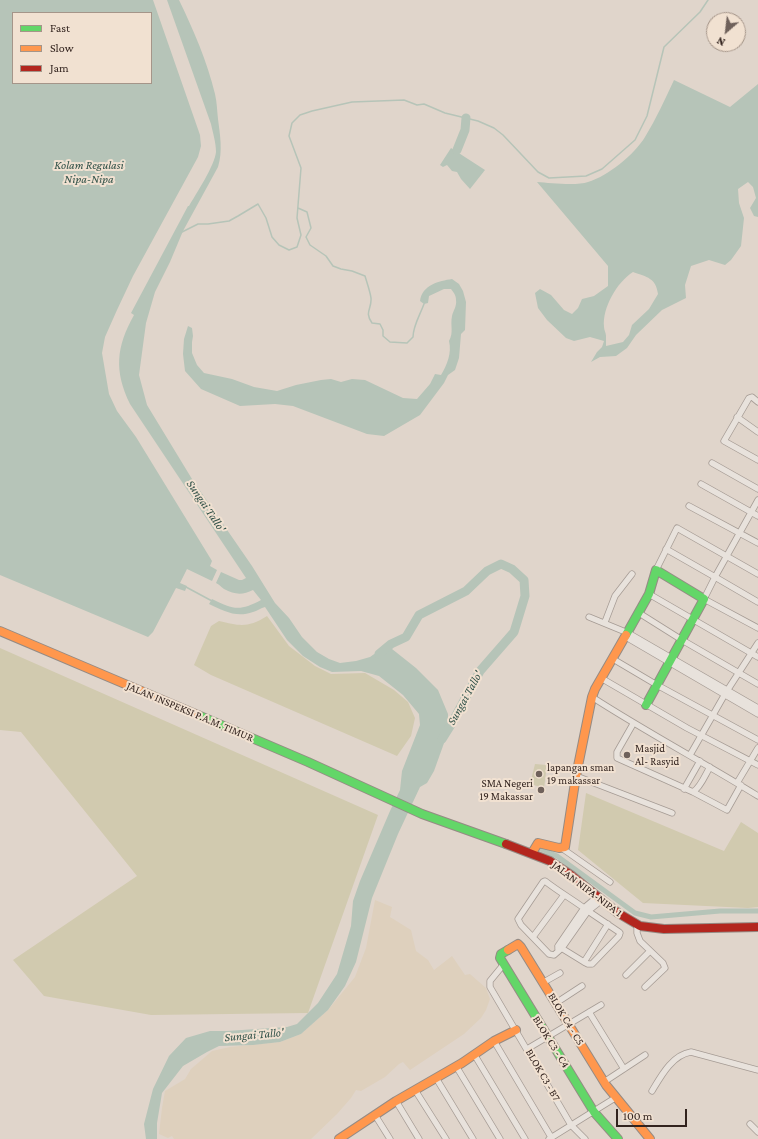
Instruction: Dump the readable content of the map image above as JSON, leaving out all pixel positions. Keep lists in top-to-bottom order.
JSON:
{
  "streets": {
    "street": [
      "JALAN INSPEKSI P.A.M. TIMUR",
      "JALAN NIPA-NIPA 1",
      "BLOK C4 - C5",
      "BLOK C3 - C4",
      "BLOK C3 - B7"
    ]
  },
  "crossings": [
    ["JALAN INSPEKSI P.A.M. TIMUR", "JALAN NIPA-NIPA 1"],
    ["BLOK C4 - C5", "BLOK C3 - C4"],
    ["BLOK C4 - C5", "BLOK C3 - B7"],
    ["BLOK C3 - C4", "BLOK C3 - B7"]
  ],
  "water": ["Kolam Regulasi Nipa-Nipa", "Sungai Tallo'"],
  "places": ["Masjid Al- Rasyid", "lapangan sman 19 makassar", "SMA Negeri 19 Makassar"],
  "legend": ["Fast", "Slow", "Jam"],
  "scale_bar": "100 m",
  "north": "bottom left"
}
